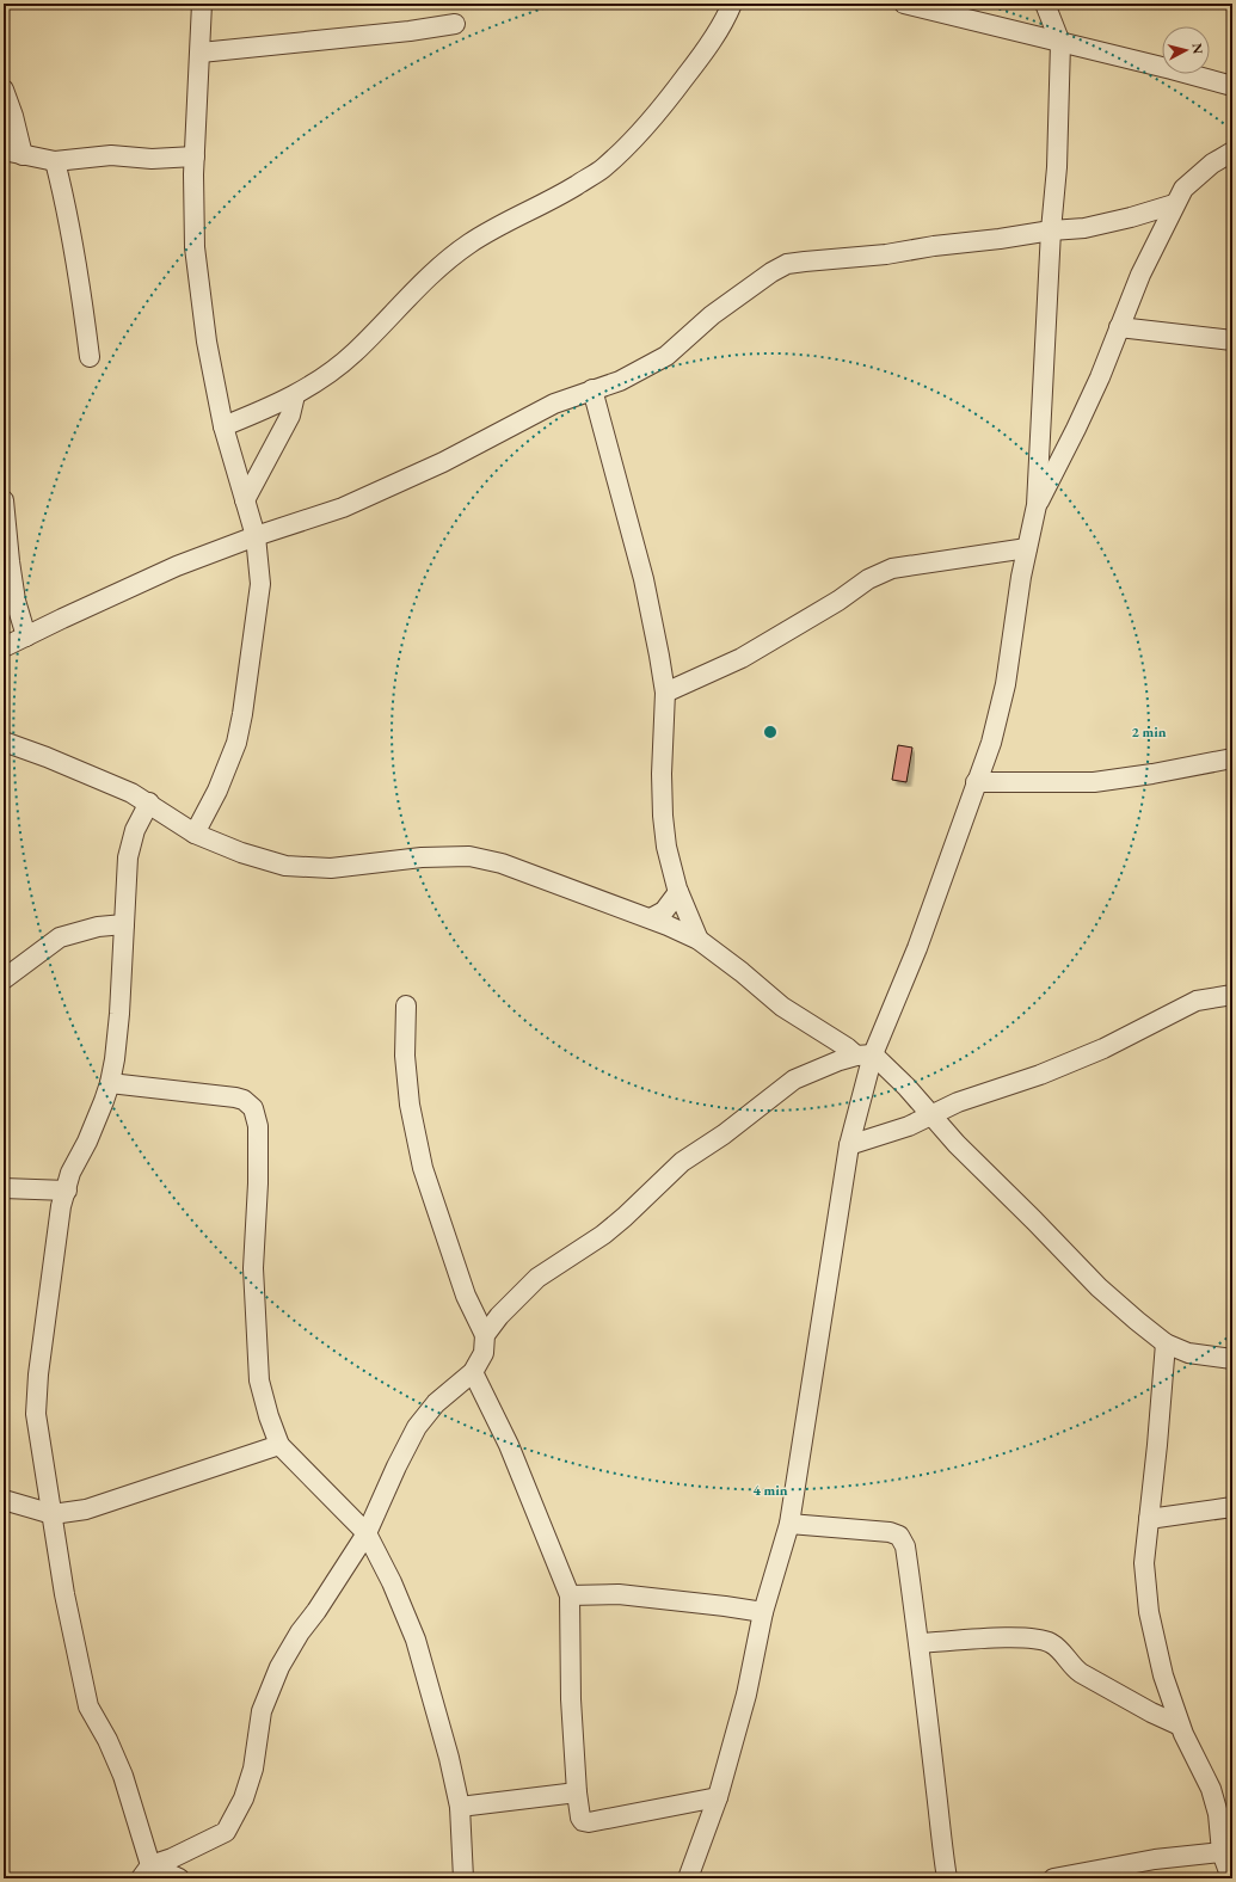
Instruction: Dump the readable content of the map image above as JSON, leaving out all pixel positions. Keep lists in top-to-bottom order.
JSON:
{
  "north": "right",
  "rings": ["2 min", "4 min"]
}
